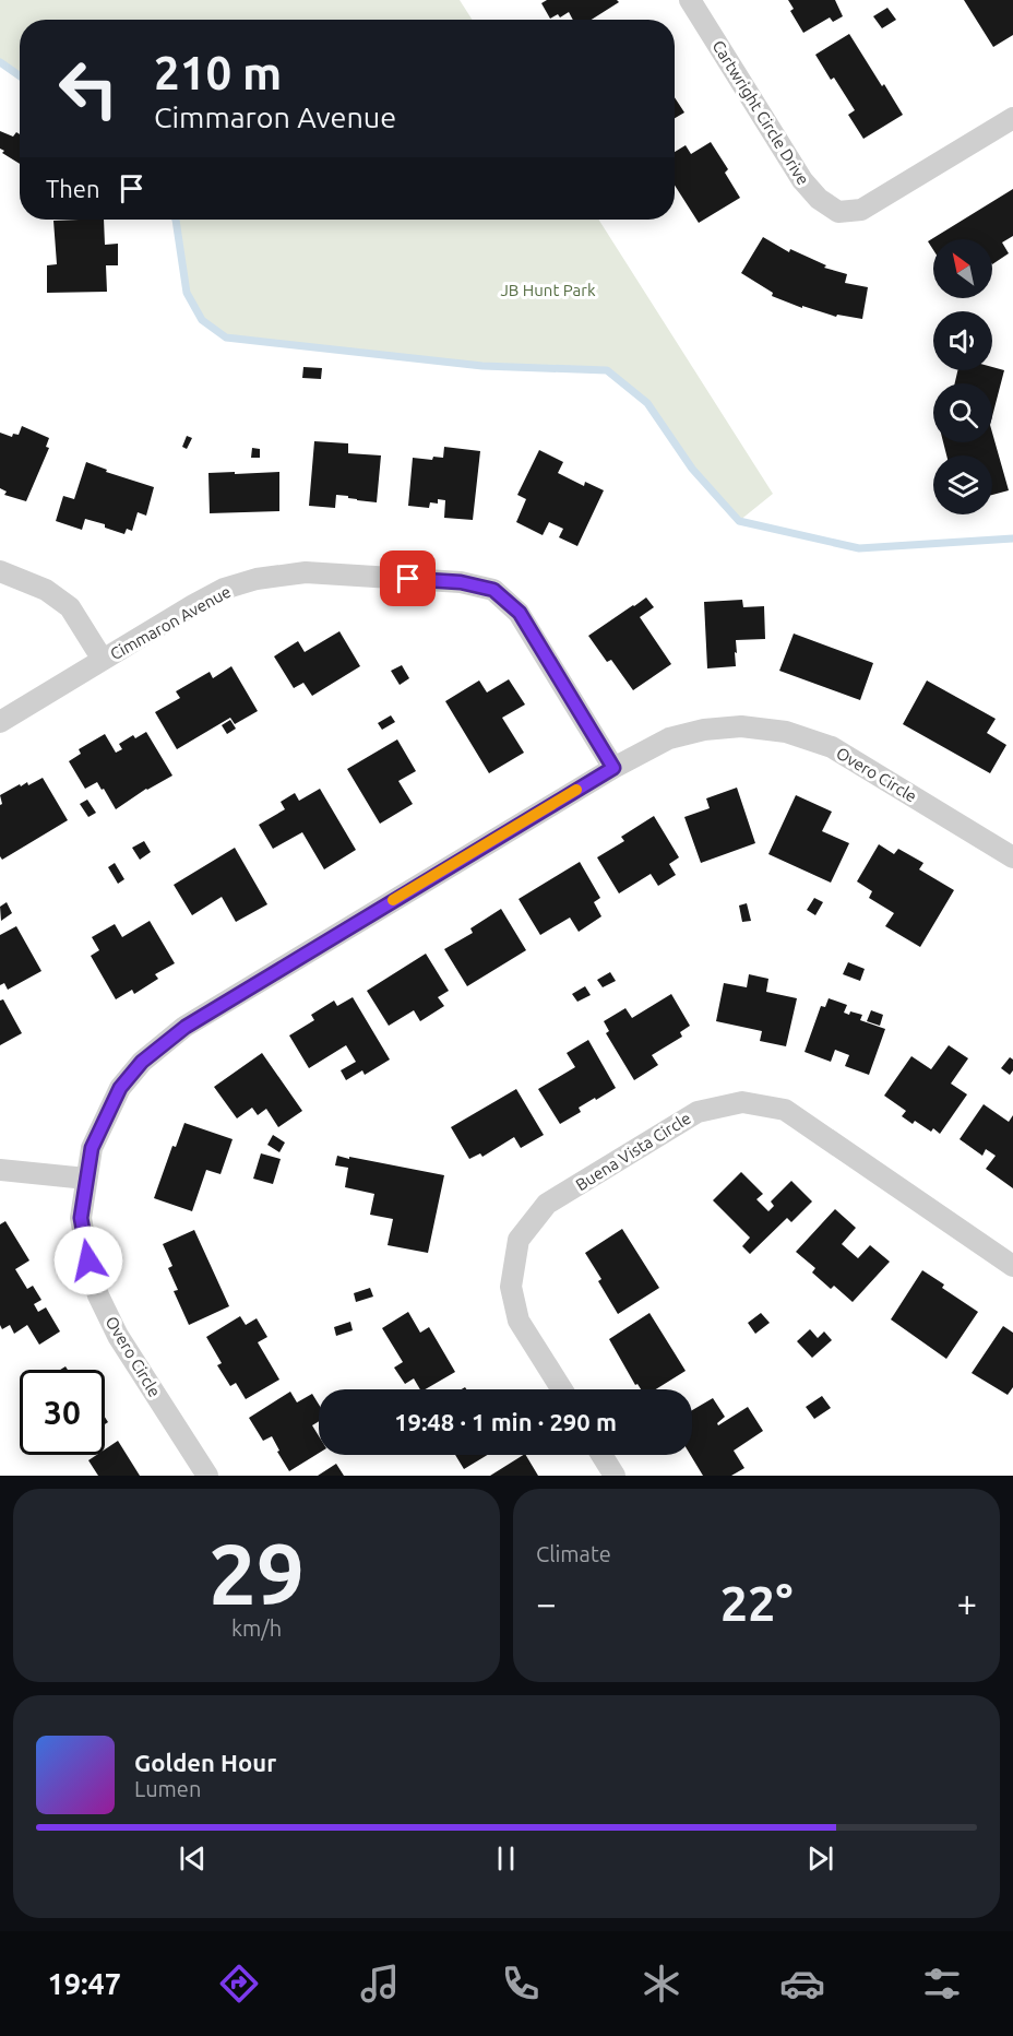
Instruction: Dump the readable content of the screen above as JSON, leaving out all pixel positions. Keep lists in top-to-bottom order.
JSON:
{
  "streets": {
    "street": [
      "Cartwright Circle Drive",
      "Cimmaron Avenue",
      "Overo Circle",
      "Buena Vista Circle"
    ]
  },
  "crossings": [
    ["Cimmaron Avenue", "Overo Circle"]
  ],
  "parks": ["JB Hunt Park"],
  "north": "top left",
  "page": {
    "turn": ["210 m", "Cimmaron Avenue"],
    "then": "Then",
    "limit": "30",
    "trip": "19:48 · 1 min · 290 m",
    "tile": [
      ["29", "km/h"],
      "Climate"
    ],
    "heat": ["−", "22°", "+"],
    "song": ["Golden Hour", "Lumen"],
    "tabs": "19:47"
  }
}
